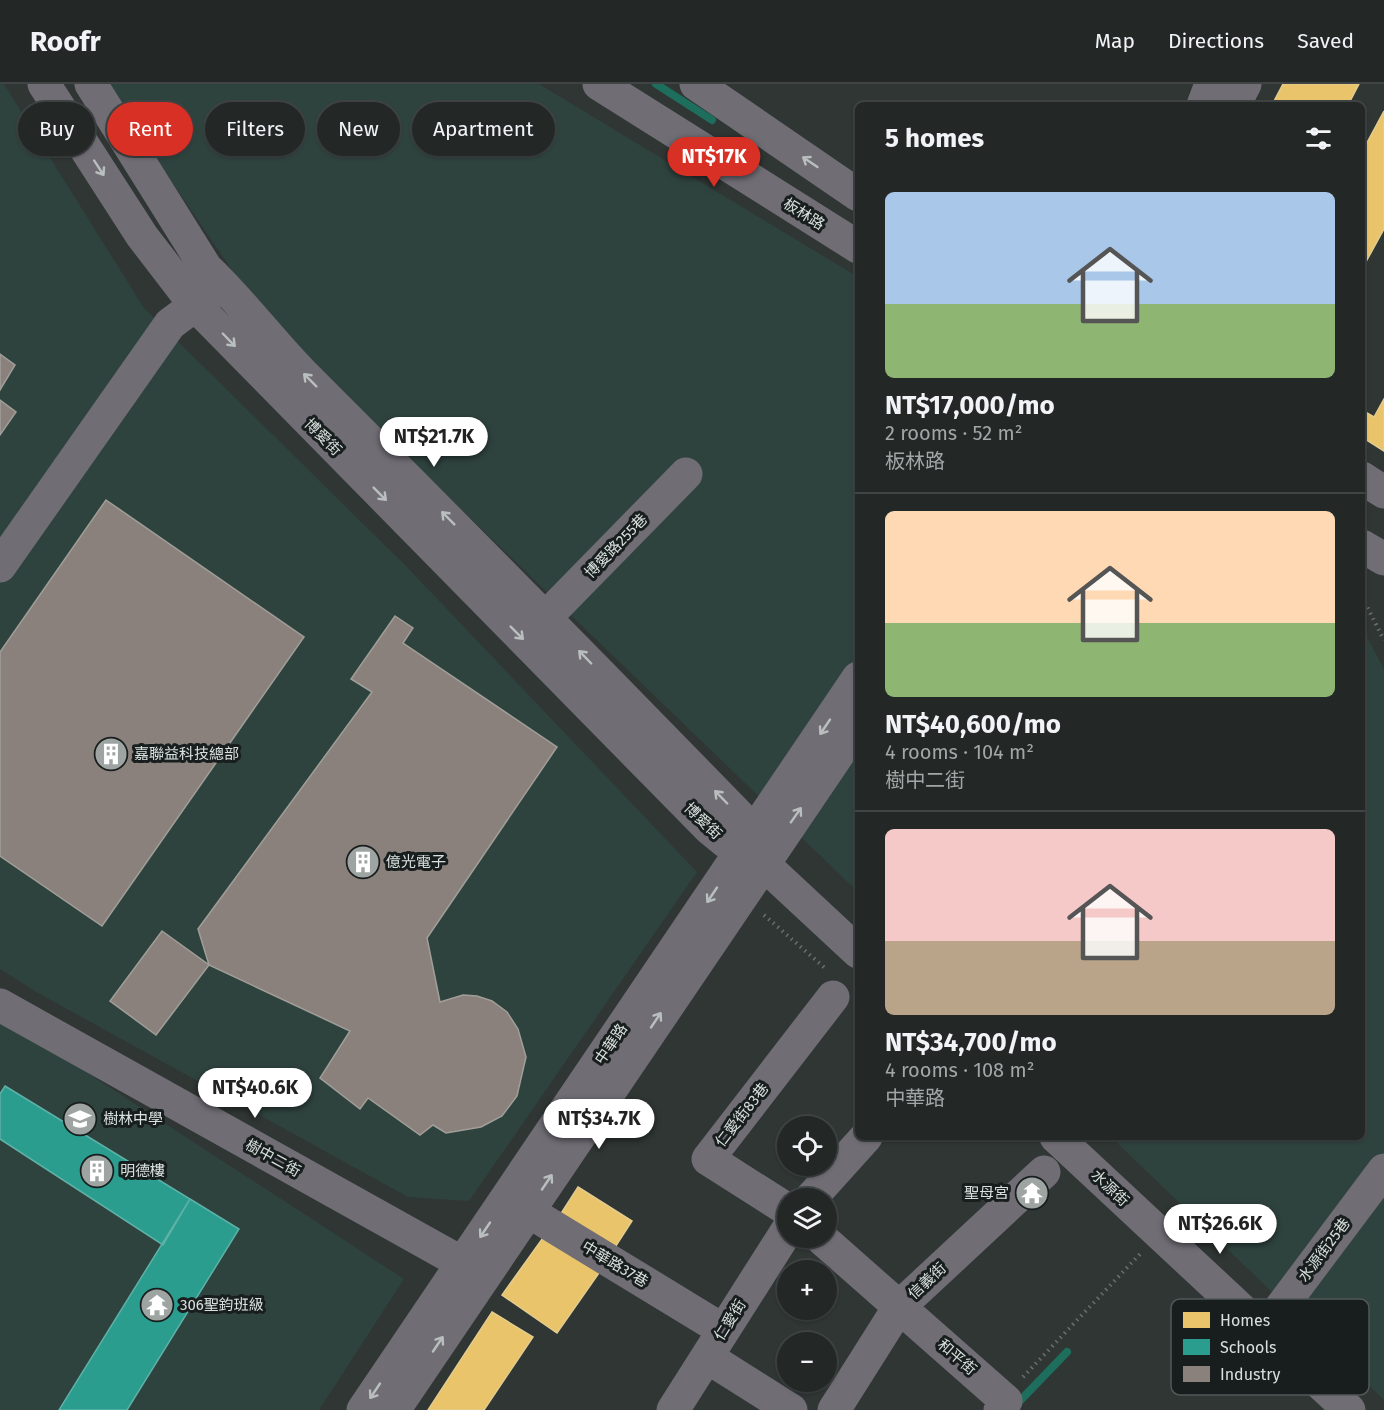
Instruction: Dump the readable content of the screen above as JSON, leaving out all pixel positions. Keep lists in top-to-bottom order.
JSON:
{
  "streets": {
    "street": [
      "板林路",
      "博愛街",
      "博愛路255巷",
      "中華路",
      "仁愛街83巷",
      "樹中二街",
      "水源街",
      "水源街25巷",
      "中華路37巷",
      "信義街",
      "仁愛街",
      "和平街"
    ]
  },
  "crossings": [
    ["博愛街", "博愛路255巷"],
    ["博愛街", "中華路"],
    ["中華路", "樹中二街"],
    ["中華路", "中華路37巷"],
    ["中華路37巷", "仁愛街"],
    ["信義街", "和平街"]
  ],
  "places": {
    "building": ["嘉聯益科技總部", "億光電子", "明德樓"],
    "school or university": ["樹林中學"],
    "temple": ["聖母宮", "306聖鈞班級"]
  },
  "legend": ["Homes", "Schools", "Industry"],
  "page": {
    "header": "Roofr",
    "nav": ["Map", "Directions", "Saved"],
    "chip": [
      "Buy",
      "Rent",
      "Filters",
      "New",
      "Apartment"
    ],
    "heading": "5 homes",
    "price": [
      "NT$17K",
      "NT$21.7K",
      "NT$40.6K",
      "NT$34.7K",
      "NT$26.6K"
    ],
    "list": [
      {
        "name": "NT$17,000/mo",
        "note": "2 rooms · 52 m² · 板林路"
      },
      {
        "name": "NT$40,600/mo",
        "note": "4 rooms · 104 m² · 樹中二街"
      },
      {
        "name": "NT$34,700/mo",
        "note": "4 rooms · 108 m² · 中華路"
      }
    ],
    "map_buttons": ["+", "−"]
  }
}
